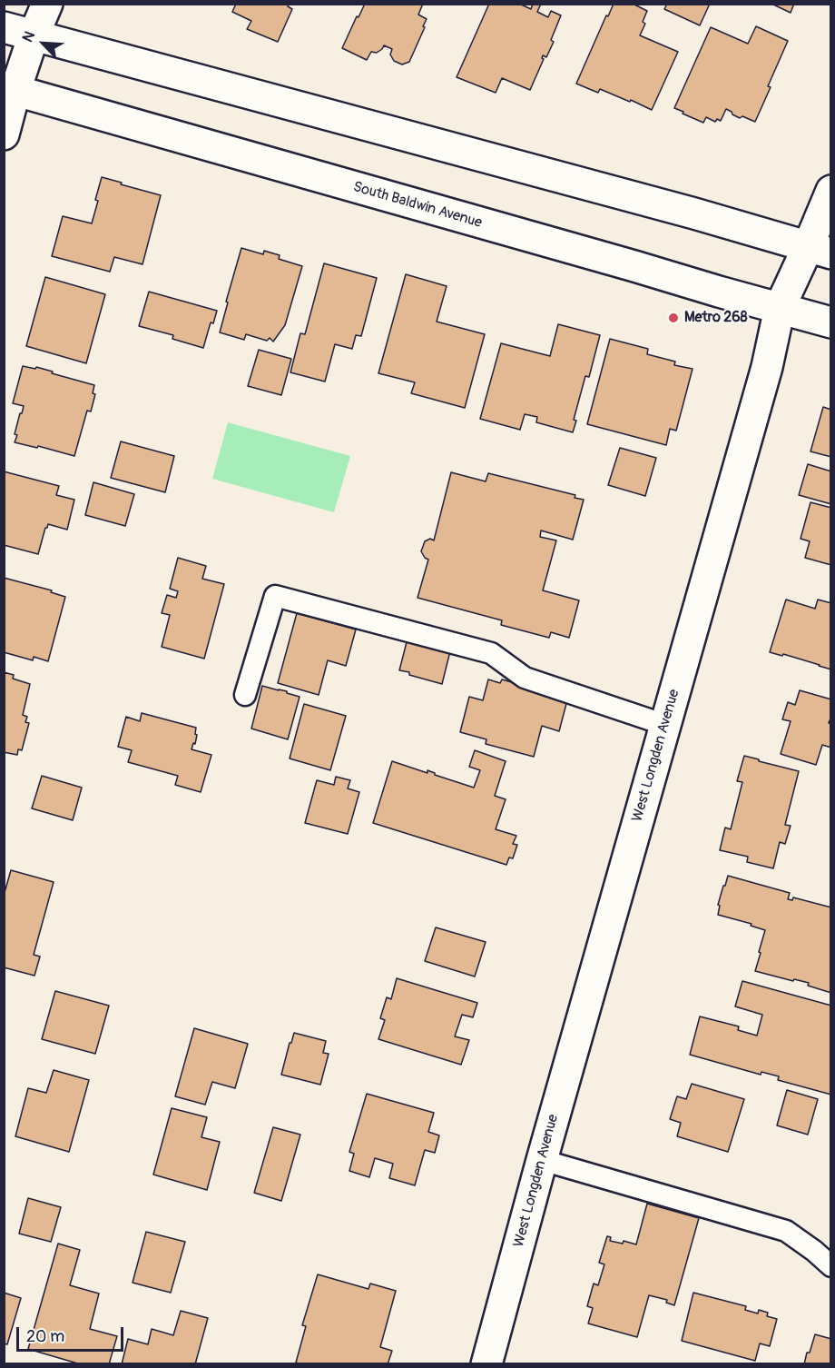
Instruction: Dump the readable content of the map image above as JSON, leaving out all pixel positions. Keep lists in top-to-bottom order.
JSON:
{
  "streets": {
    "main road": ["South Baldwin Avenue", "West Longden Avenue"]
  },
  "crossings": [
    ["South Baldwin Avenue", "West Longden Avenue"]
  ],
  "places": ["Metro 268"],
  "scale_bar": "20 m",
  "north": "top left"
}
